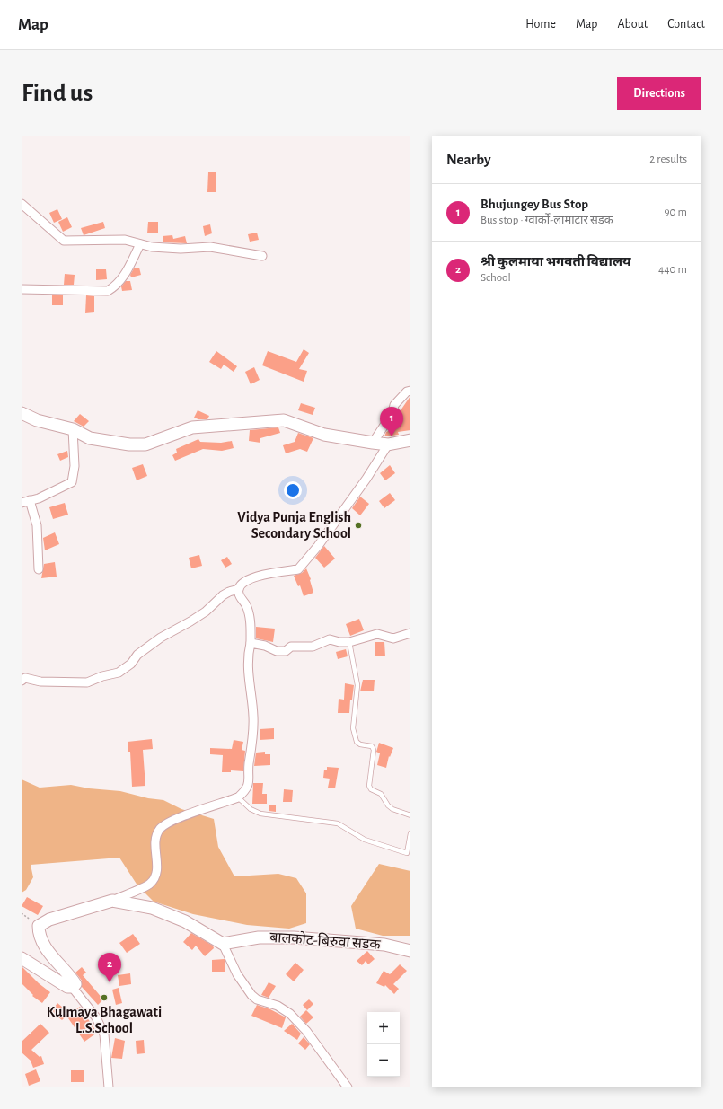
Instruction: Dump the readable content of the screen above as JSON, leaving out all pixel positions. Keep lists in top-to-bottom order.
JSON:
{
  "streets": {
    "main road": ["बालकोट-बिरुवा सडक"]
  },
  "places": ["Vidya Punja English Secondary School", "Kulmaya Bhagawati L.S.School"],
  "page": {
    "header": "Map",
    "nav": [
      "Home",
      "Map",
      "About",
      "Contact"
    ],
    "buttons": "Directions",
    "title": "Find us",
    "heading": ["Nearby", "2 results"],
    "list": [
      {
        "mark": "1",
        "name": "Bhujungey Bus Stop",
        "note": "Bus stop · ग्वार्को-लामाटार सडक",
        "value": "90 m"
      },
      {
        "mark": "2",
        "name": "श्री कुलमाया भगवती विद्यालय",
        "note": "School",
        "value": "440 m"
      }
    ],
    "pins": ["1", "2"],
    "map_buttons": ["+", "−"]
  }
}
